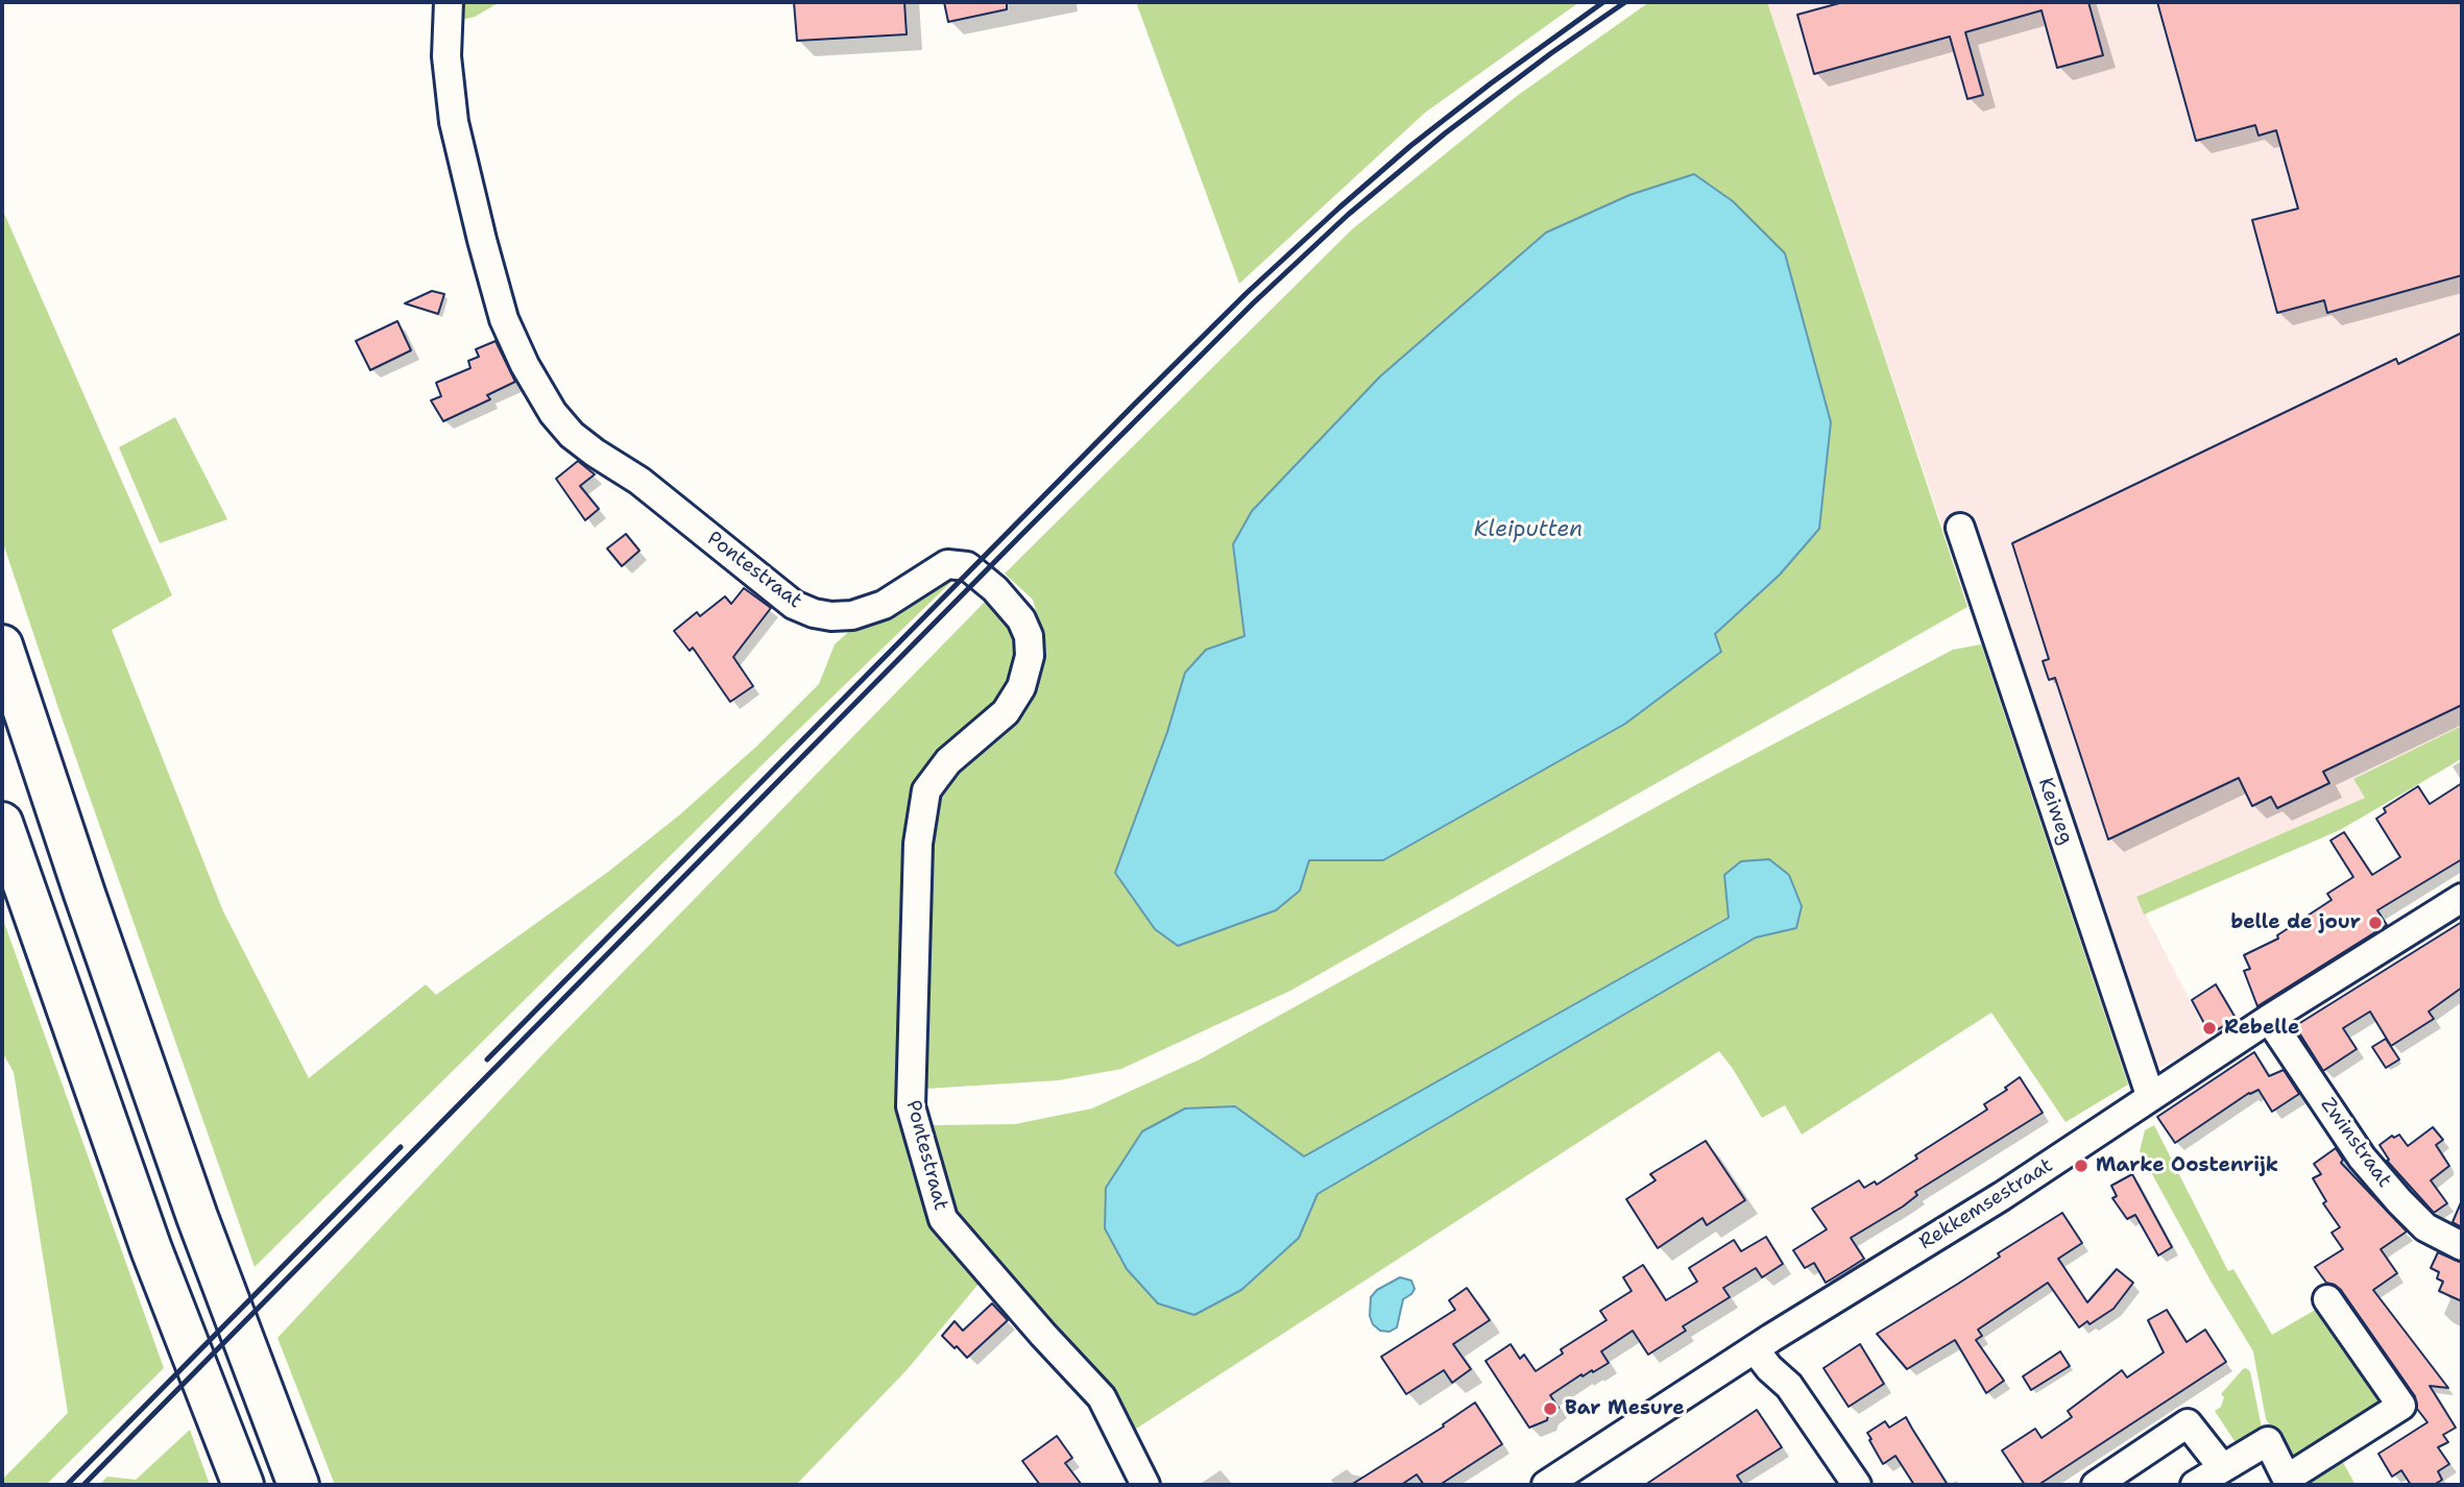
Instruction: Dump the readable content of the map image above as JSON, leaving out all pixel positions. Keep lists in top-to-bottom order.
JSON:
{
  "streets": {
    "street": [
      "Pontestraat",
      "Keiweg",
      "Zwinstraat",
      "Rekkemsestraat"
    ]
  },
  "crossings": [
    ["Keiweg", "Rekkemsestraat"],
    ["Zwinstraat", "Rekkemsestraat"]
  ],
  "water": ["Kleiputten"],
  "places": [
    "belle de jour",
    "Rebelle",
    "Marke Oostenrijk",
    "Bar Mesure"
  ]
}
